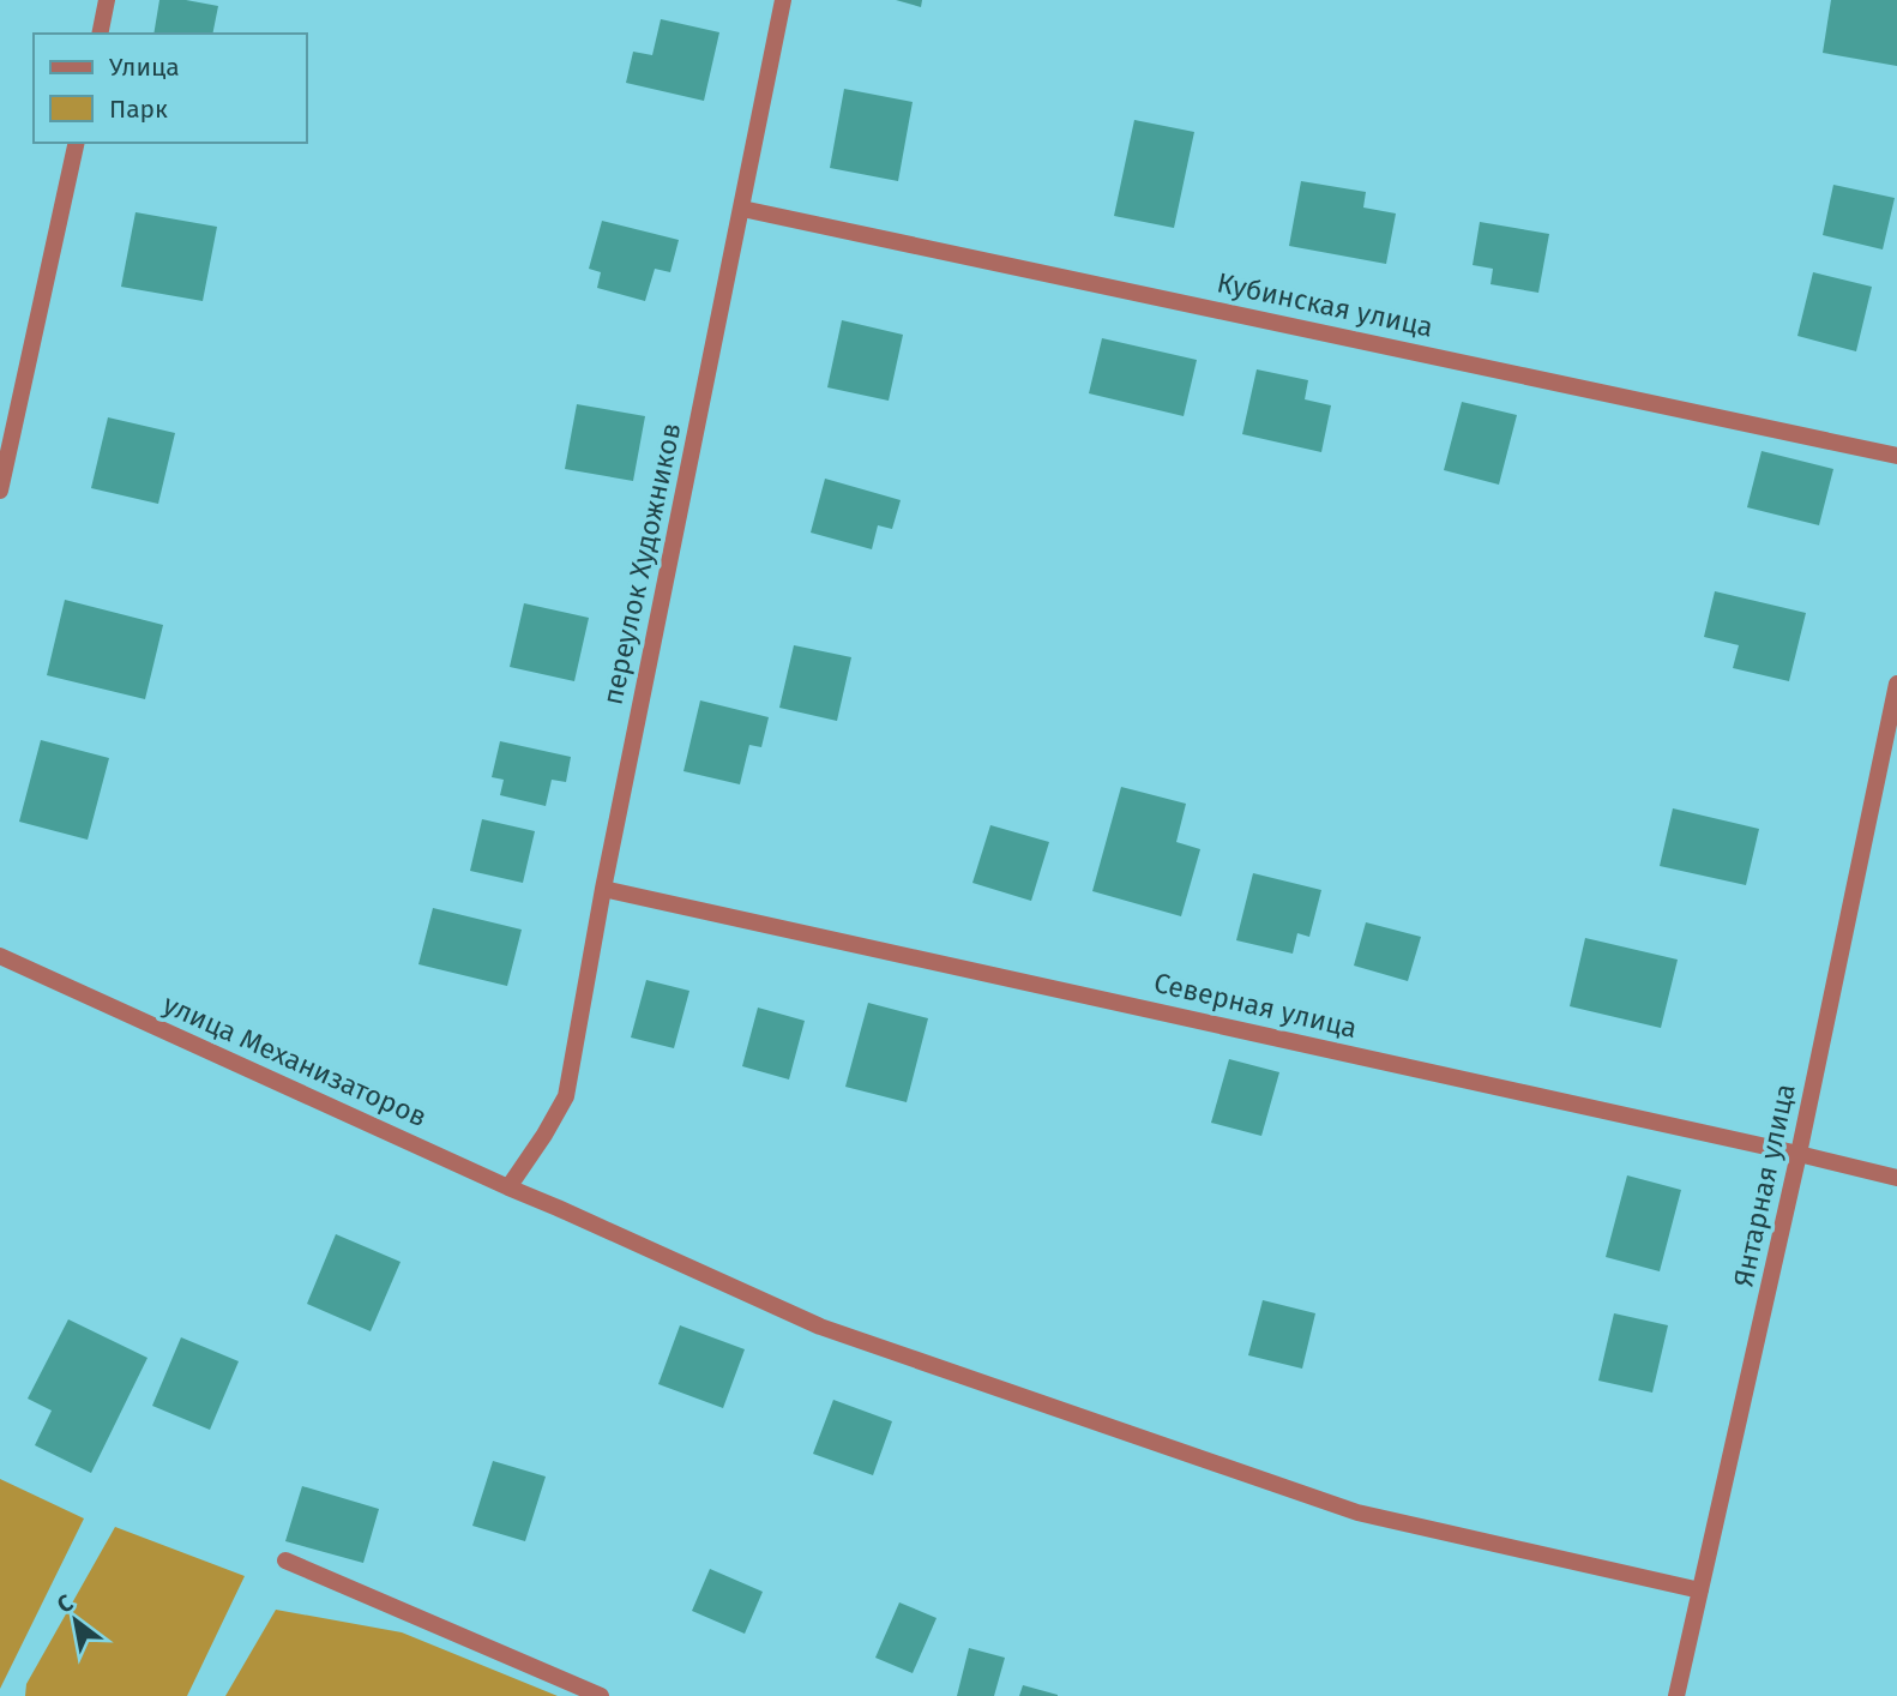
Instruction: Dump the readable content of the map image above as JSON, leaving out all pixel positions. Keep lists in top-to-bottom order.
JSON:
{
  "streets": {
    "street": [
      "Кубинская улица",
      "переулок Художников",
      "Северная улица",
      "улица Механизаторов",
      "Янтарная улица"
    ]
  },
  "crossings": [
    ["Кубинская улица", "переулок Художников"],
    ["переулок Художников", "Северная улица"],
    ["переулок Художников", "улица Механизаторов"],
    ["Северная улица", "Янтарная улица"],
    ["улица Механизаторов", "Янтарная улица"]
  ],
  "legend": ["Улица", "Парк"],
  "north": "top left"
}
